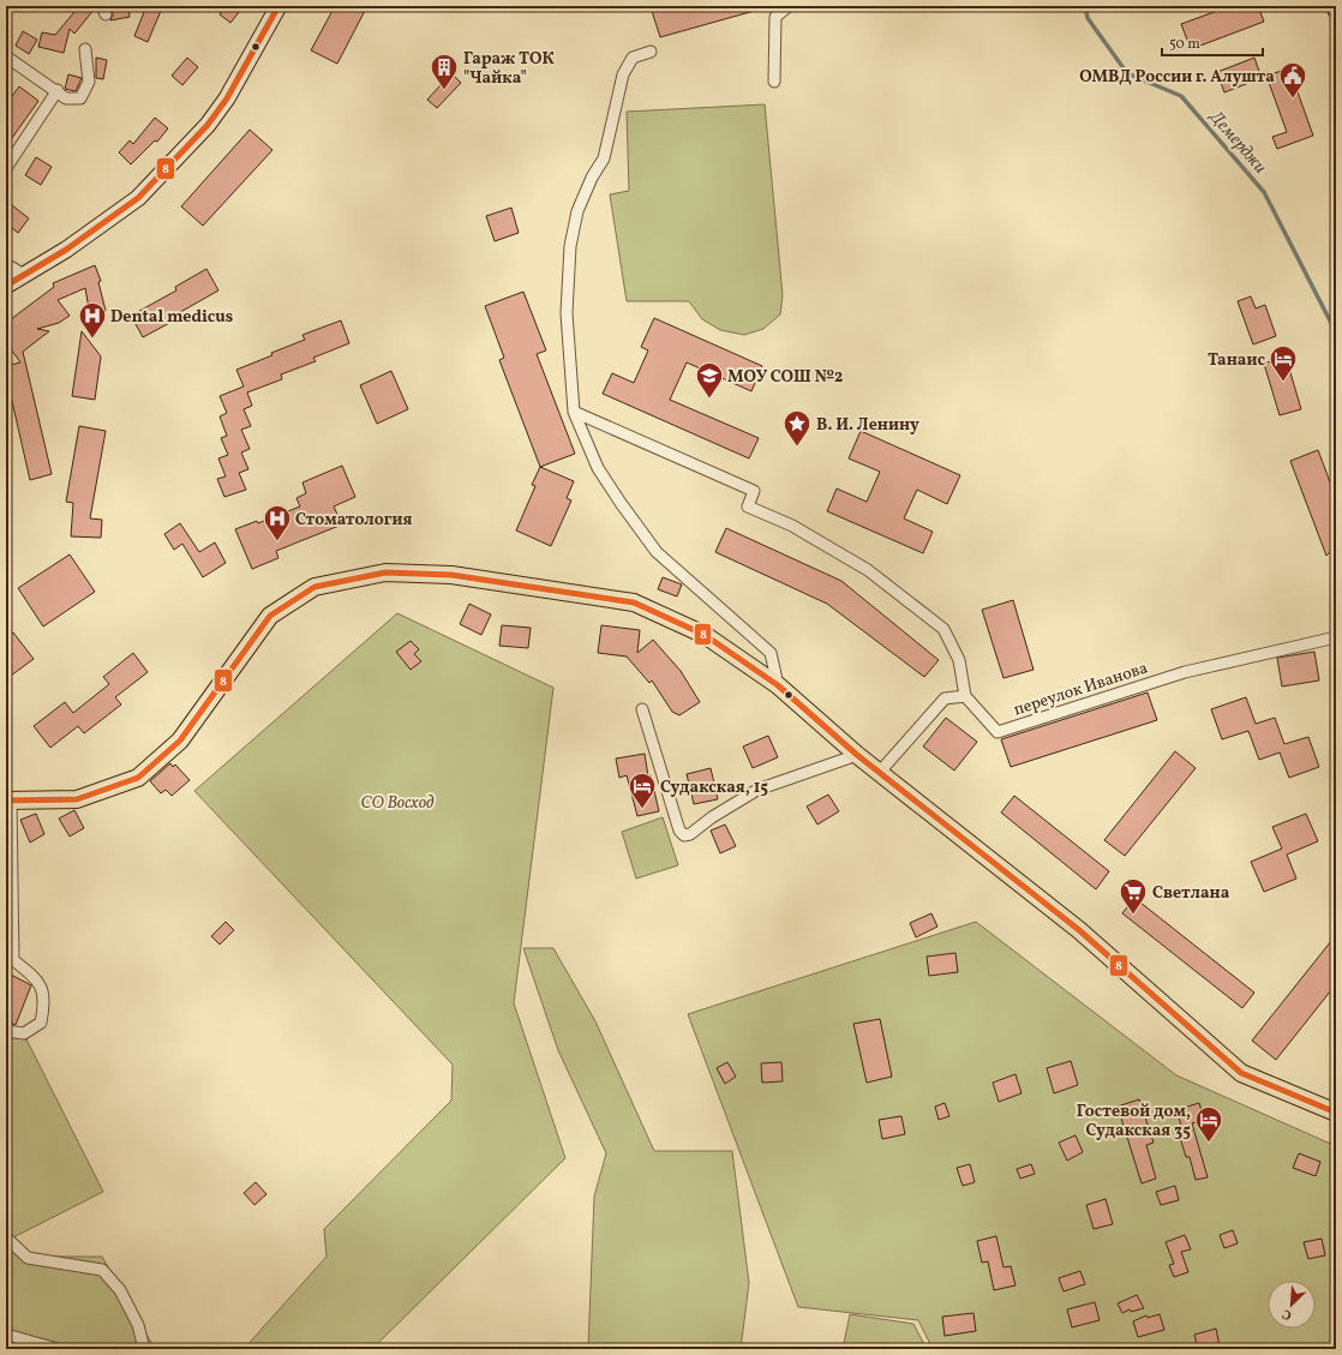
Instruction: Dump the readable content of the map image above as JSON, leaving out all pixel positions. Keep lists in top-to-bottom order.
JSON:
{
  "streets": {
    "street": ["переулок Иванова"]
  },
  "water": ["Демерджи"],
  "parks": ["СО Восход"],
  "places": {
    "building": ["Гараж ТОК \"Чайка\""],
    "public building": ["ОМВД России г. Алушта"],
    "hospital": ["Dental medicus", "Стоматология"],
    "hotel": ["Танаис", "Судакская, 15", "Гостевой дом, Судакская 35"],
    "school or university": ["МОУ СОШ №2"],
    "place": ["В. И. Ленину"],
    "supermarket": ["Светлана"]
  },
  "lines": ["transit line 8"],
  "scale_bar": "50 m",
  "north": "bottom left"
}
